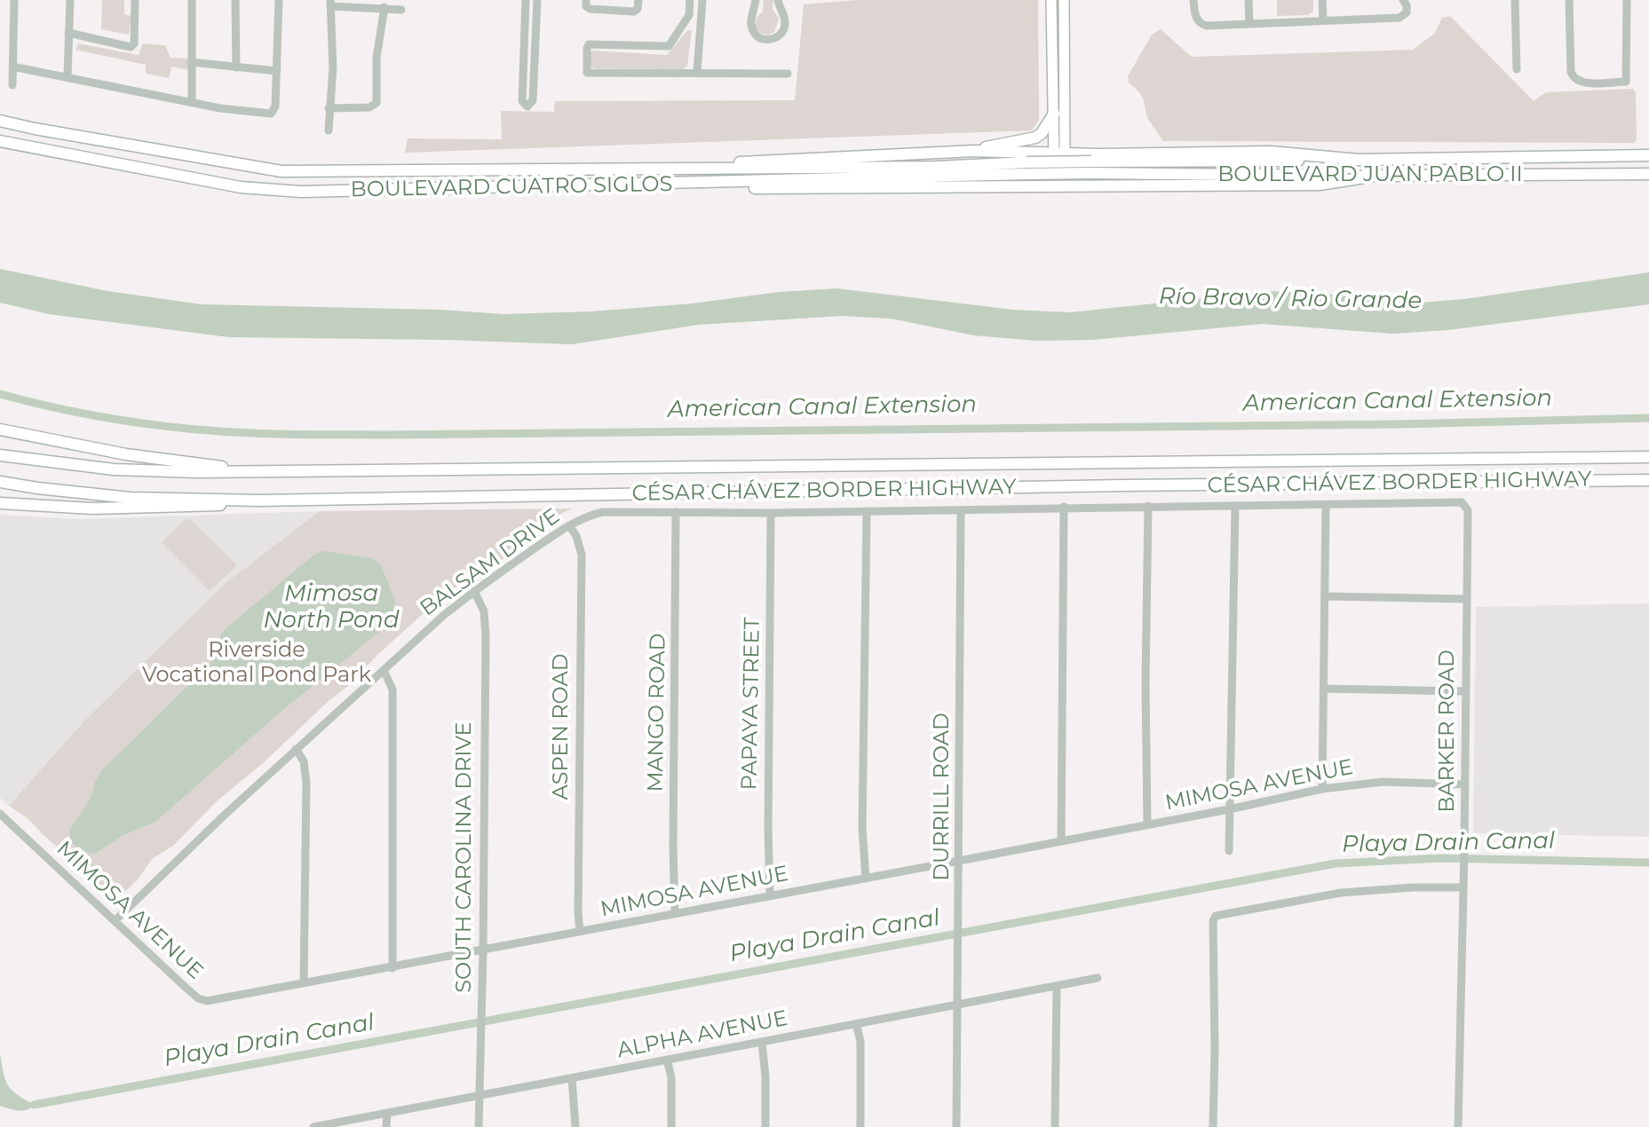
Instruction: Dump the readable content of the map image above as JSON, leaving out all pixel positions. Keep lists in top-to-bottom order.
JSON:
{
  "streets": {
    "highway": ["BOULEVARD JUAN PABLO II", "BOULEVARD CUATRO SIGLOS", "CÉSAR CHÁVEZ BORDER HIGHWAY"],
    "street": [
      "BALSAM DRIVE",
      "PAPAYA STREET",
      "MANGO ROAD",
      "ASPEN ROAD",
      "BARKER ROAD",
      "MIMOSA AVENUE",
      "DURRILL ROAD",
      "SOUTH CAROLINA DRIVE",
      "ALPHA AVENUE"
    ]
  },
  "crossings": [
    ["BALSAM DRIVE", "PAPAYA STREET"],
    ["BALSAM DRIVE", "MANGO ROAD"],
    ["BALSAM DRIVE", "ASPEN ROAD"],
    ["BALSAM DRIVE", "BARKER ROAD"],
    ["BALSAM DRIVE", "MIMOSA AVENUE"],
    ["BALSAM DRIVE", "DURRILL ROAD"],
    ["BALSAM DRIVE", "SOUTH CAROLINA DRIVE"],
    ["PAPAYA STREET", "MIMOSA AVENUE"],
    ["MANGO ROAD", "MIMOSA AVENUE"],
    ["ASPEN ROAD", "MIMOSA AVENUE"],
    ["BARKER ROAD", "MIMOSA AVENUE"],
    ["MIMOSA AVENUE", "DURRILL ROAD"],
    ["MIMOSA AVENUE", "SOUTH CAROLINA DRIVE"],
    ["DURRILL ROAD", "ALPHA AVENUE"],
    ["SOUTH CAROLINA DRIVE", "ALPHA AVENUE"]
  ],
  "water": [
    "Río Bravo / Rio Grande",
    "American Canal Extension",
    "Mimosa North Pond",
    "Playa Drain Canal"
  ],
  "parks": ["Riverside Vocational Pond Park"]
}
